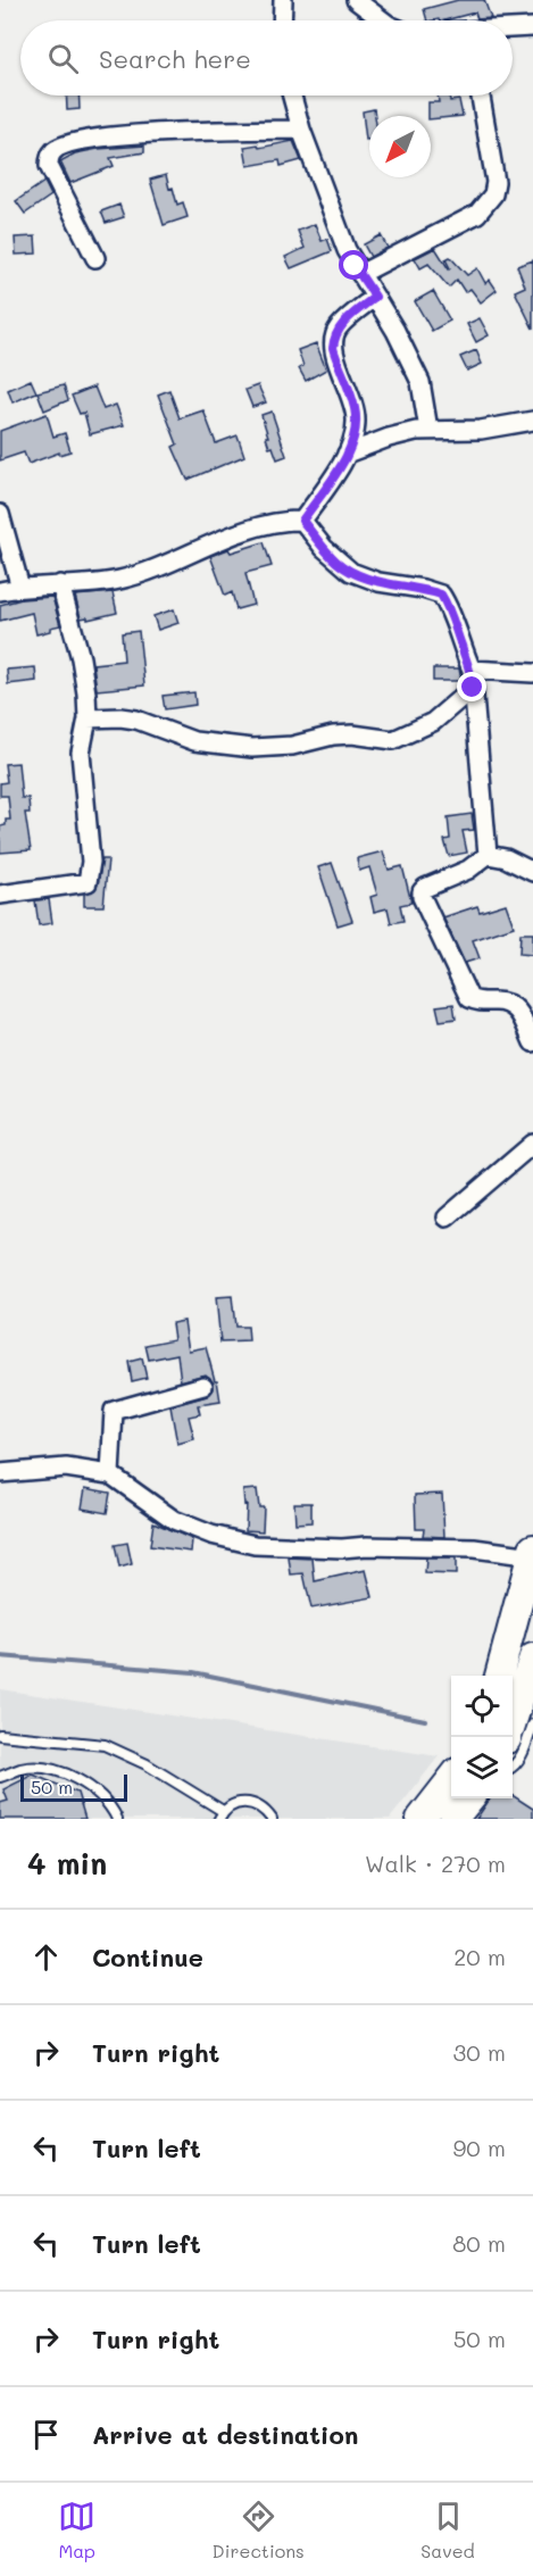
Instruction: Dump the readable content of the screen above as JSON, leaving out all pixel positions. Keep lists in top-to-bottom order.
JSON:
{
  "scale_bar": "50 m",
  "north": "bottom left",
  "page": {
    "search": "Search here",
    "scale": "50 m",
    "heading": ["4 min", "Walk · 270 m"],
    "list": [
      ["Continue", "20 m"],
      ["Turn right", "30 m"],
      ["Turn left", "90 m"],
      ["Turn left", "80 m"],
      ["Turn right", "50 m"],
      "Arrive at destination"
    ],
    "nav": ["Map", "Directions", "Saved"]
  }
}
